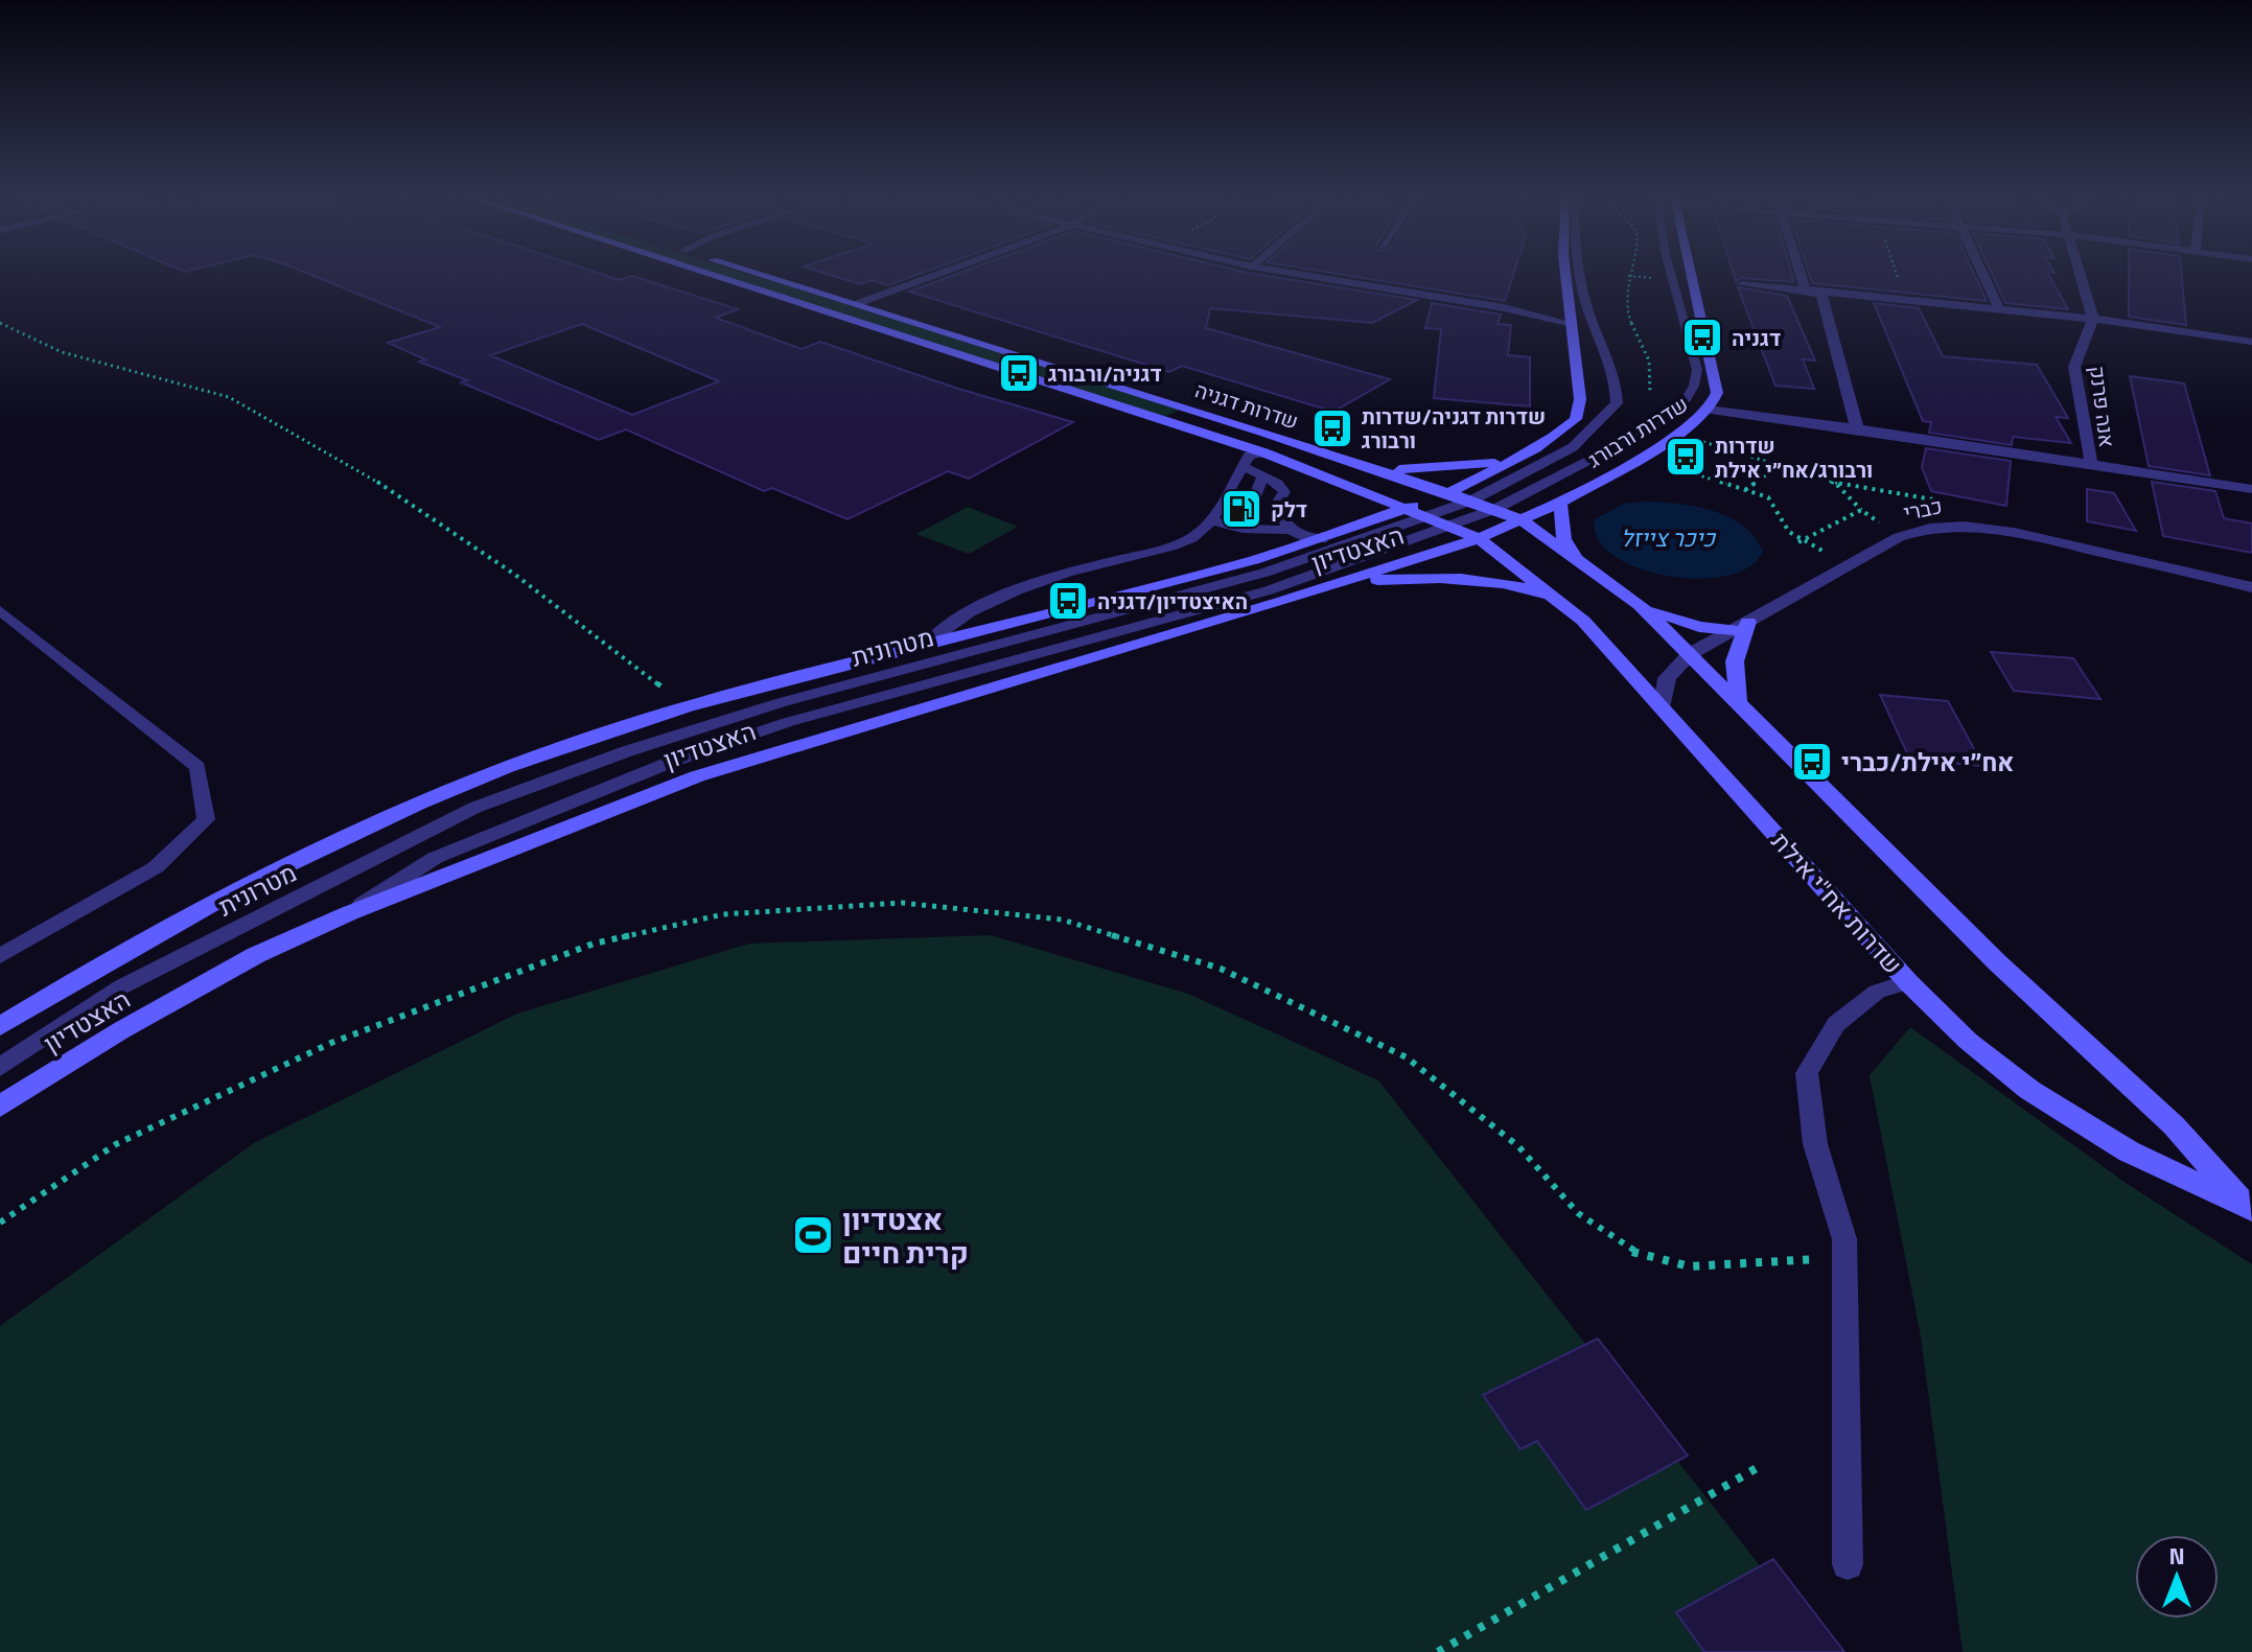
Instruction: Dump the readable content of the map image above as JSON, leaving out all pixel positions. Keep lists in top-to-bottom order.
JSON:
{
  "streets": {
    "main road": [
      "שדרות דגניה",
      "שדרות ורבורג",
      "האצטדיון",
      "שדרות אח\"י אילת"
    ],
    "street": ["אנה פרנק", "כברי"],
    "lane": ["מטרונית"]
  },
  "crossings": [
    ["שדרות דגניה", "שדרות ורבורג"],
    ["שדרות דגניה", "האצטדיון"],
    ["שדרות דגניה", "מטרונית"],
    ["שדרות דגניה", "שדרות אח\"י אילת"],
    ["שדרות ורבורג", "האצטדיון"],
    ["שדרות ורבורג", "שדרות אח\"י אילת"],
    ["כברי", "שדרות אח\"י אילת"],
    ["האצטדיון", "מטרונית"],
    ["האצטדיון", "שדרות אח\"י אילת"],
    ["מטרונית", "שדרות אח\"י אילת"]
  ],
  "water": ["כיכר צייזל"],
  "places": {
    "bus stop": [
      "דגניה",
      "דגניה/ורבורג",
      "שדרות דגניה/שדרות ורבורג",
      "שדרות ורבורג/אח״י אילת",
      "האיצטדיון/דגניה",
      "אח״י אילת/כברי"
    ],
    "fuel station": ["דלק"],
    "sports": ["אצטדיון קרית חיים"]
  },
  "north": "top"
}
